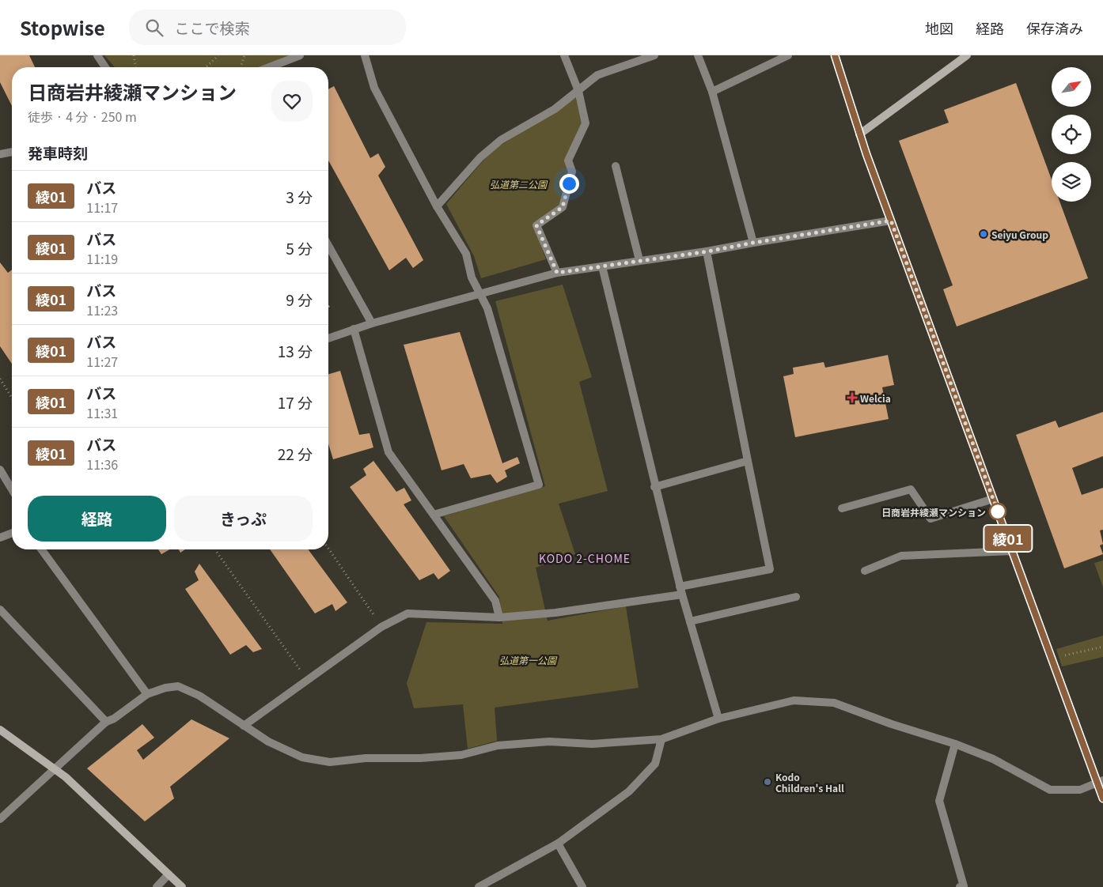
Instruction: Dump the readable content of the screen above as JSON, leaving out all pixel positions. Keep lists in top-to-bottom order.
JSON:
{
  "districts": ["KODO 2-CHOME"],
  "parks": ["弘道第二公園", "弘道第一公園"],
  "places": {
    "other": ["Seiyu Group", "日商岩井綾瀬マンション", "Kodo Children's Hall"],
    "health": ["Welcia"]
  },
  "lines": ["bus line 綾01"],
  "north": "top right",
  "page": {
    "header": "Stopwise",
    "search": "ここで検索",
    "nav": ["地図", "経路", "保存済み"],
    "on_map": "綾01",
    "heading": [
      ["日商岩井綾瀬マンション", "徒歩 · 4 分 · 250 m"],
      "発車時刻"
    ],
    "list": [
      {
        "mark": "綾01",
        "name": "バス",
        "note": "11:17",
        "value": "3 分"
      },
      {
        "mark": "綾01",
        "name": "バス",
        "note": "11:19",
        "value": "5 分"
      },
      {
        "mark": "綾01",
        "name": "バス",
        "note": "11:23",
        "value": "9 分"
      },
      {
        "mark": "綾01",
        "name": "バス",
        "note": "11:27",
        "value": "13 分"
      },
      {
        "mark": "綾01",
        "name": "バス",
        "note": "11:31",
        "value": "17 分"
      },
      {
        "mark": "綾01",
        "name": "バス",
        "note": "11:36",
        "value": "22 分"
      }
    ],
    "buttons": ["経路", "きっぷ"]
  }
}
